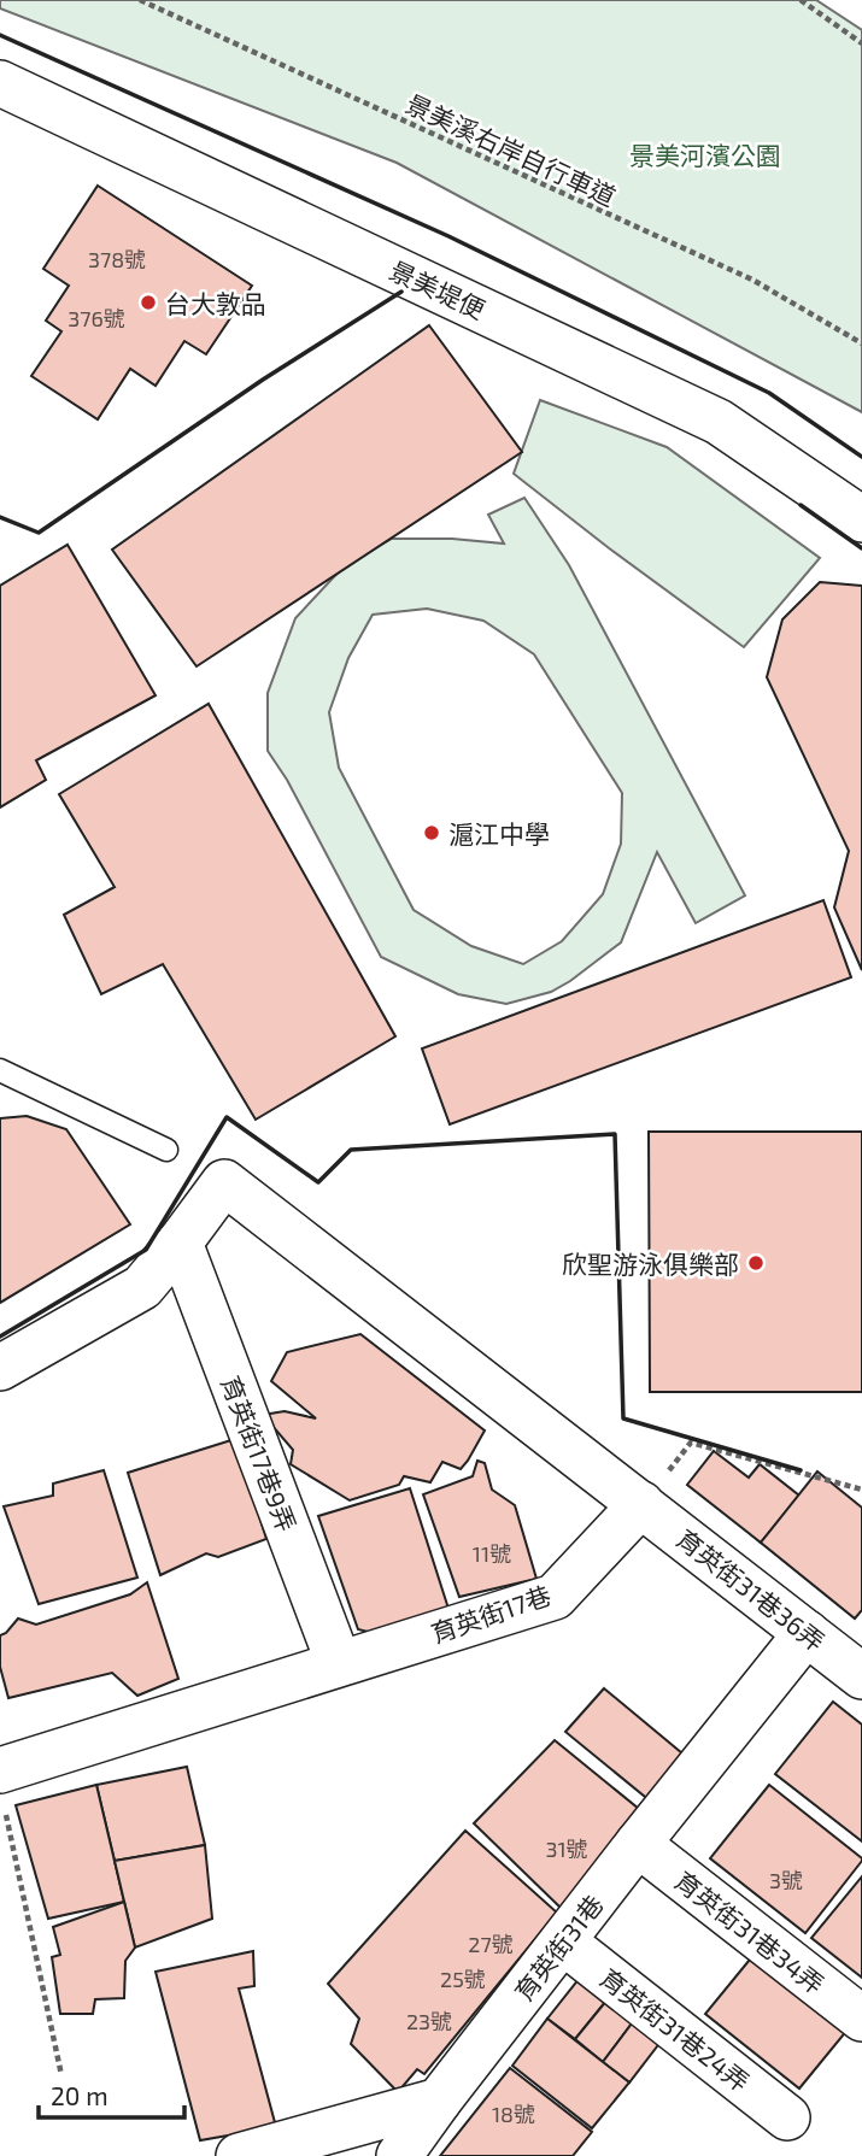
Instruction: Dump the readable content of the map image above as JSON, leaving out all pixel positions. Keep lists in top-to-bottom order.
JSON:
{
  "streets": {
    "street": [
      "景美堤便",
      "育英街17巷9弄",
      "育英街31巷36弄",
      "育英街17巷",
      "育英街31巷34弄",
      "育英街31巷",
      "育英街31巷24弄"
    ],
    "path": ["景美溪右岸自行車道"]
  },
  "crossings": [
    ["育英街17巷9弄", "育英街17巷"],
    ["育英街31巷36弄", "育英街17巷"],
    ["育英街31巷36弄", "育英街31巷"],
    ["育英街31巷34弄", "育英街31巷"],
    ["育英街31巷", "育英街31巷24弄"]
  ],
  "parks": ["景美河濱公園"],
  "places": ["台大敦品", "滬江中學", "欣聖游泳俱樂部"],
  "house_numbers": [
    "378號",
    "376號",
    "11號",
    "31號",
    "3號",
    "27號",
    "25號",
    "23號",
    "18號"
  ],
  "scale_bar": "20 m"
}
